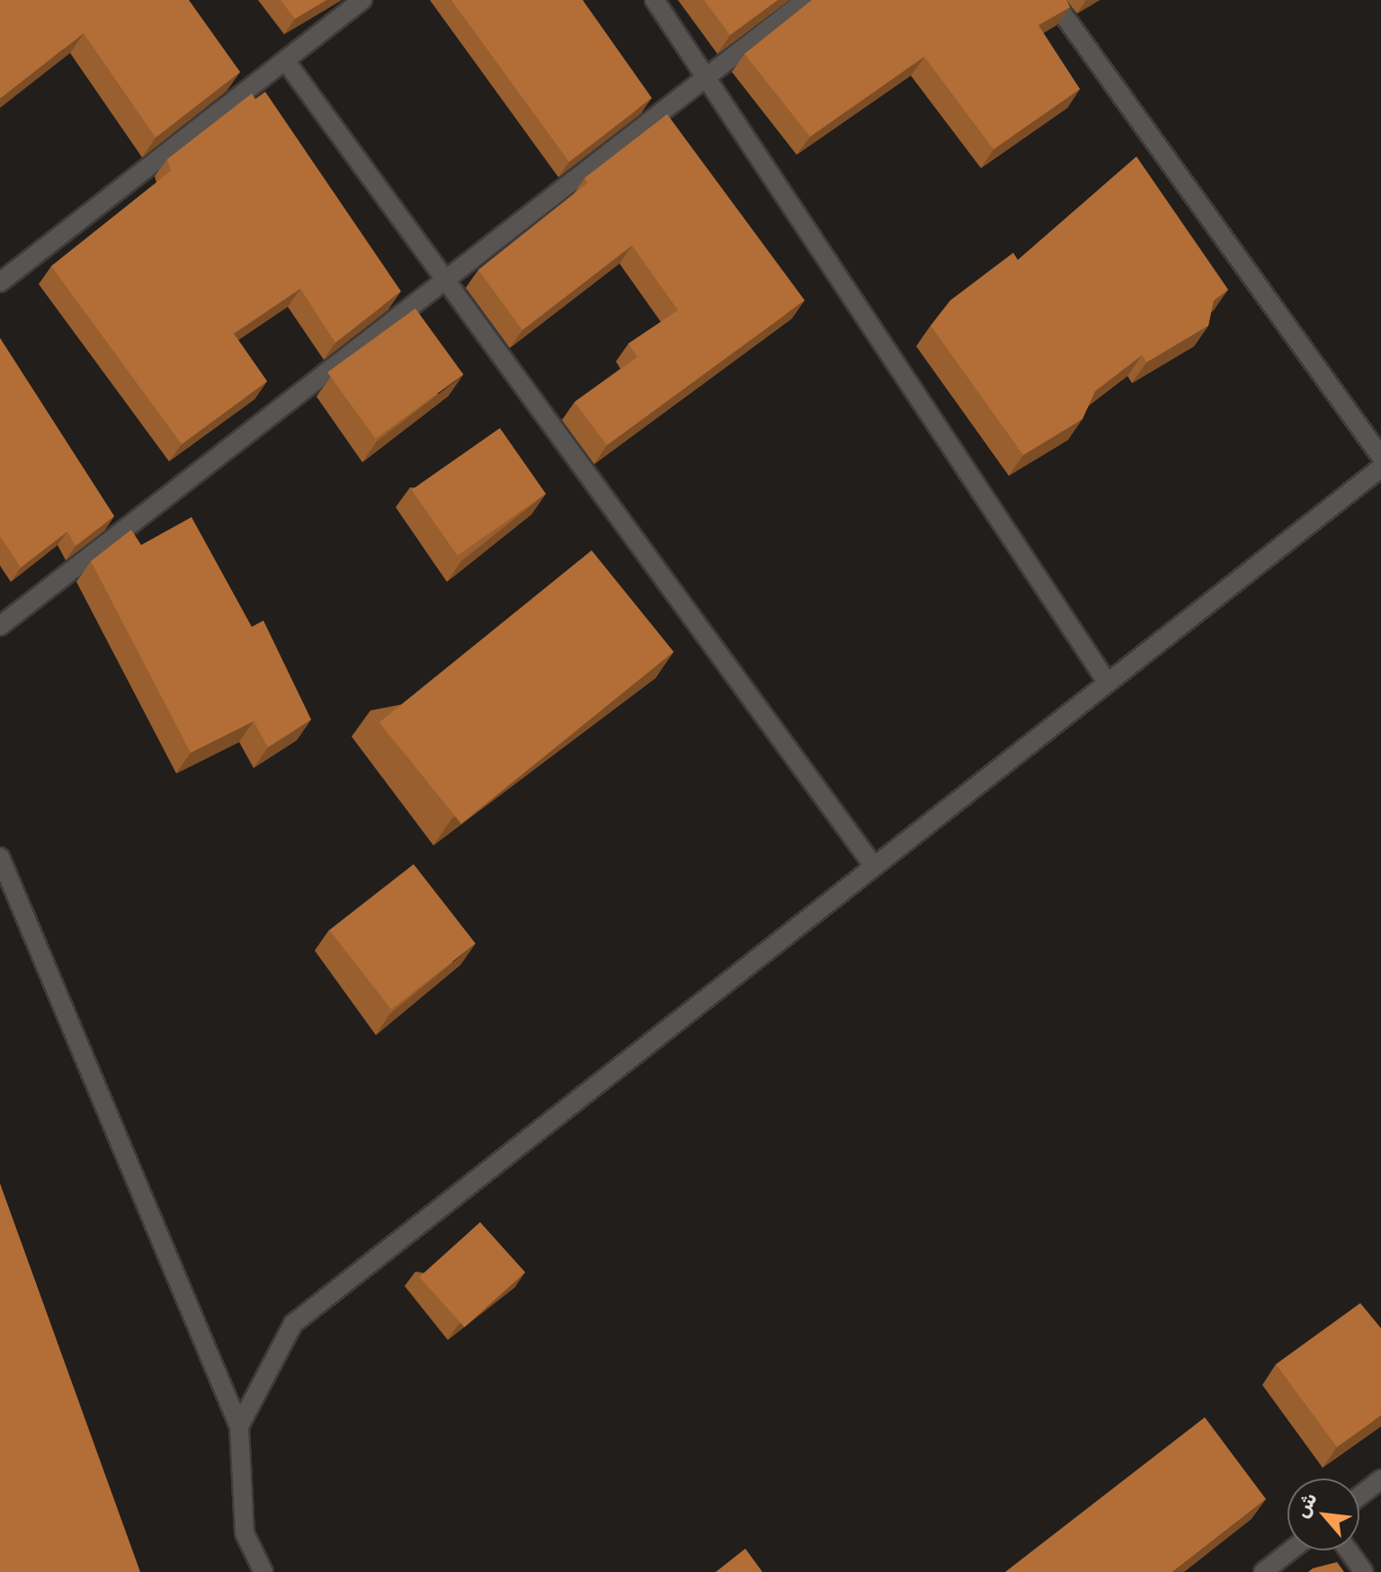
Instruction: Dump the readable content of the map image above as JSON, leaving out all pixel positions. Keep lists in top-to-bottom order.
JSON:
{
  "north": "top left"
}
